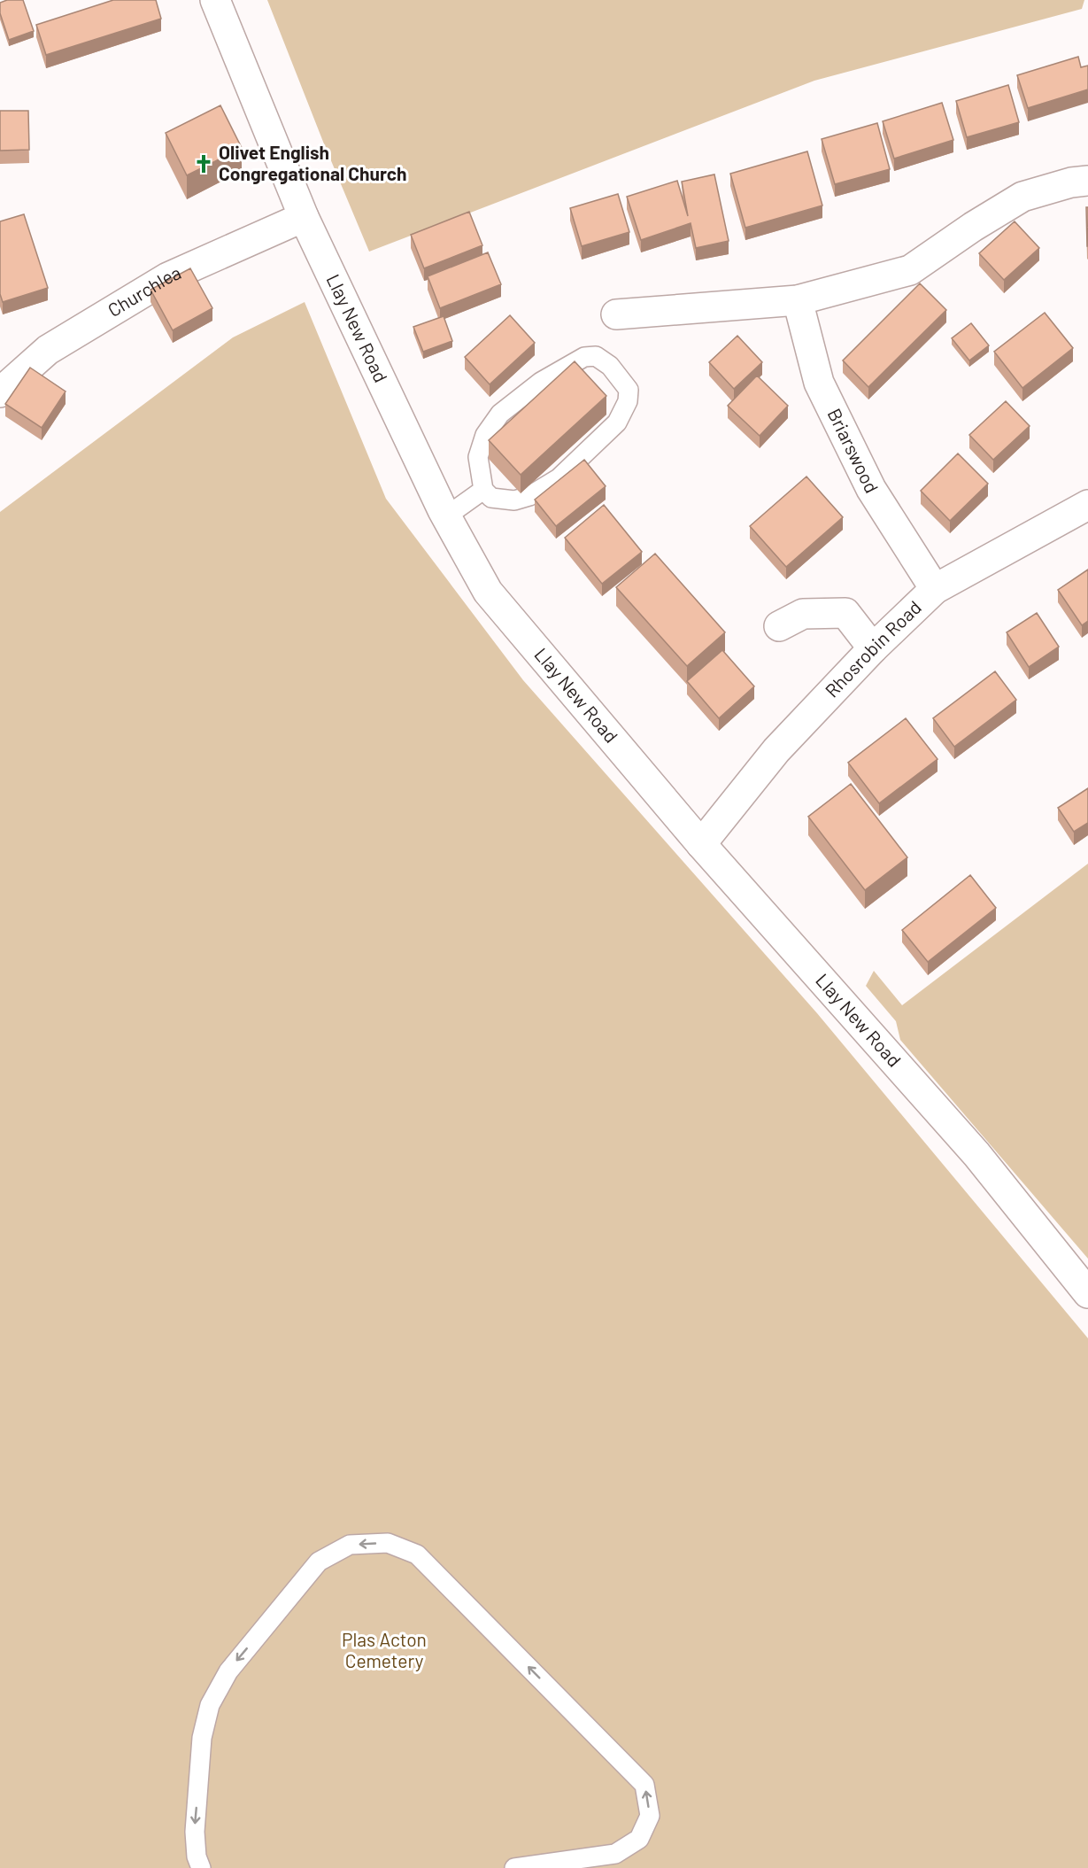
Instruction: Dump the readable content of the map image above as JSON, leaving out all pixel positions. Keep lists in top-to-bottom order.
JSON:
{
  "streets": {
    "street": [
      "Churchlea",
      "Llay New Road",
      "Briarswood",
      "Rhosrobin Road"
    ]
  },
  "crossings": [
    ["Churchlea", "Llay New Road"],
    ["Llay New Road", "Rhosrobin Road"],
    ["Briarswood", "Rhosrobin Road"]
  ],
  "parks": ["Plas Acton Cemetery"],
  "places": {
    "church": ["Olivet English Congregational Church"]
  }
}
